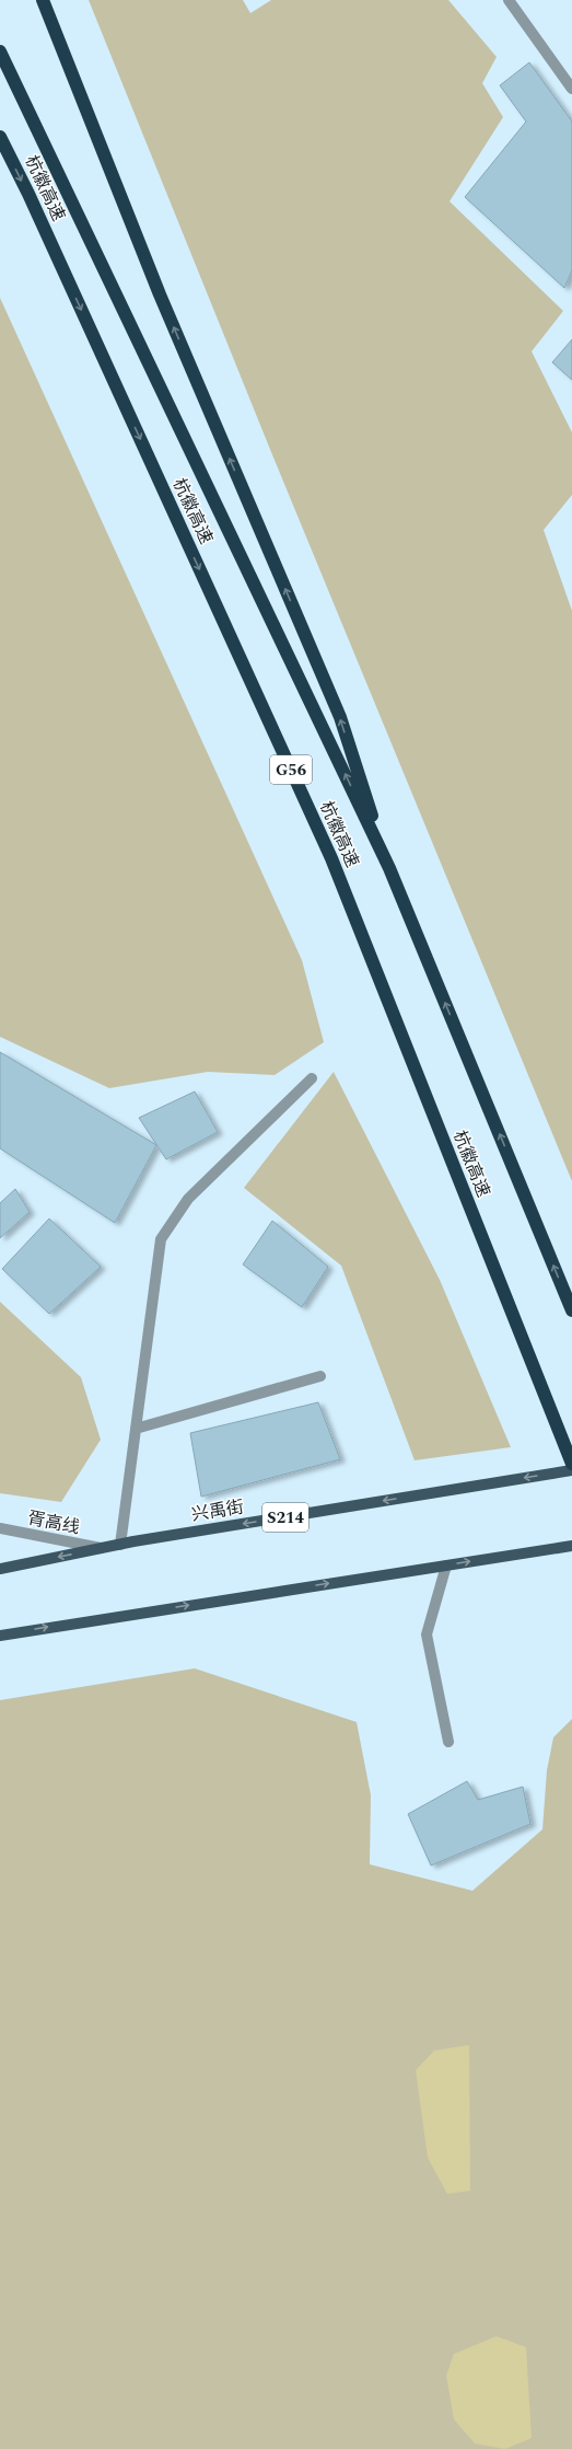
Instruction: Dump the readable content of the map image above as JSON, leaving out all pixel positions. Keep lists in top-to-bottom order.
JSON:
{
  "streets": {
    "highway": ["杭徽高速", "G56"],
    "main road": ["兴禹街", "S214"],
    "street": ["胥高线"]
  },
  "crossings": [
    ["兴禹街", "胥高线"]
  ]
}
